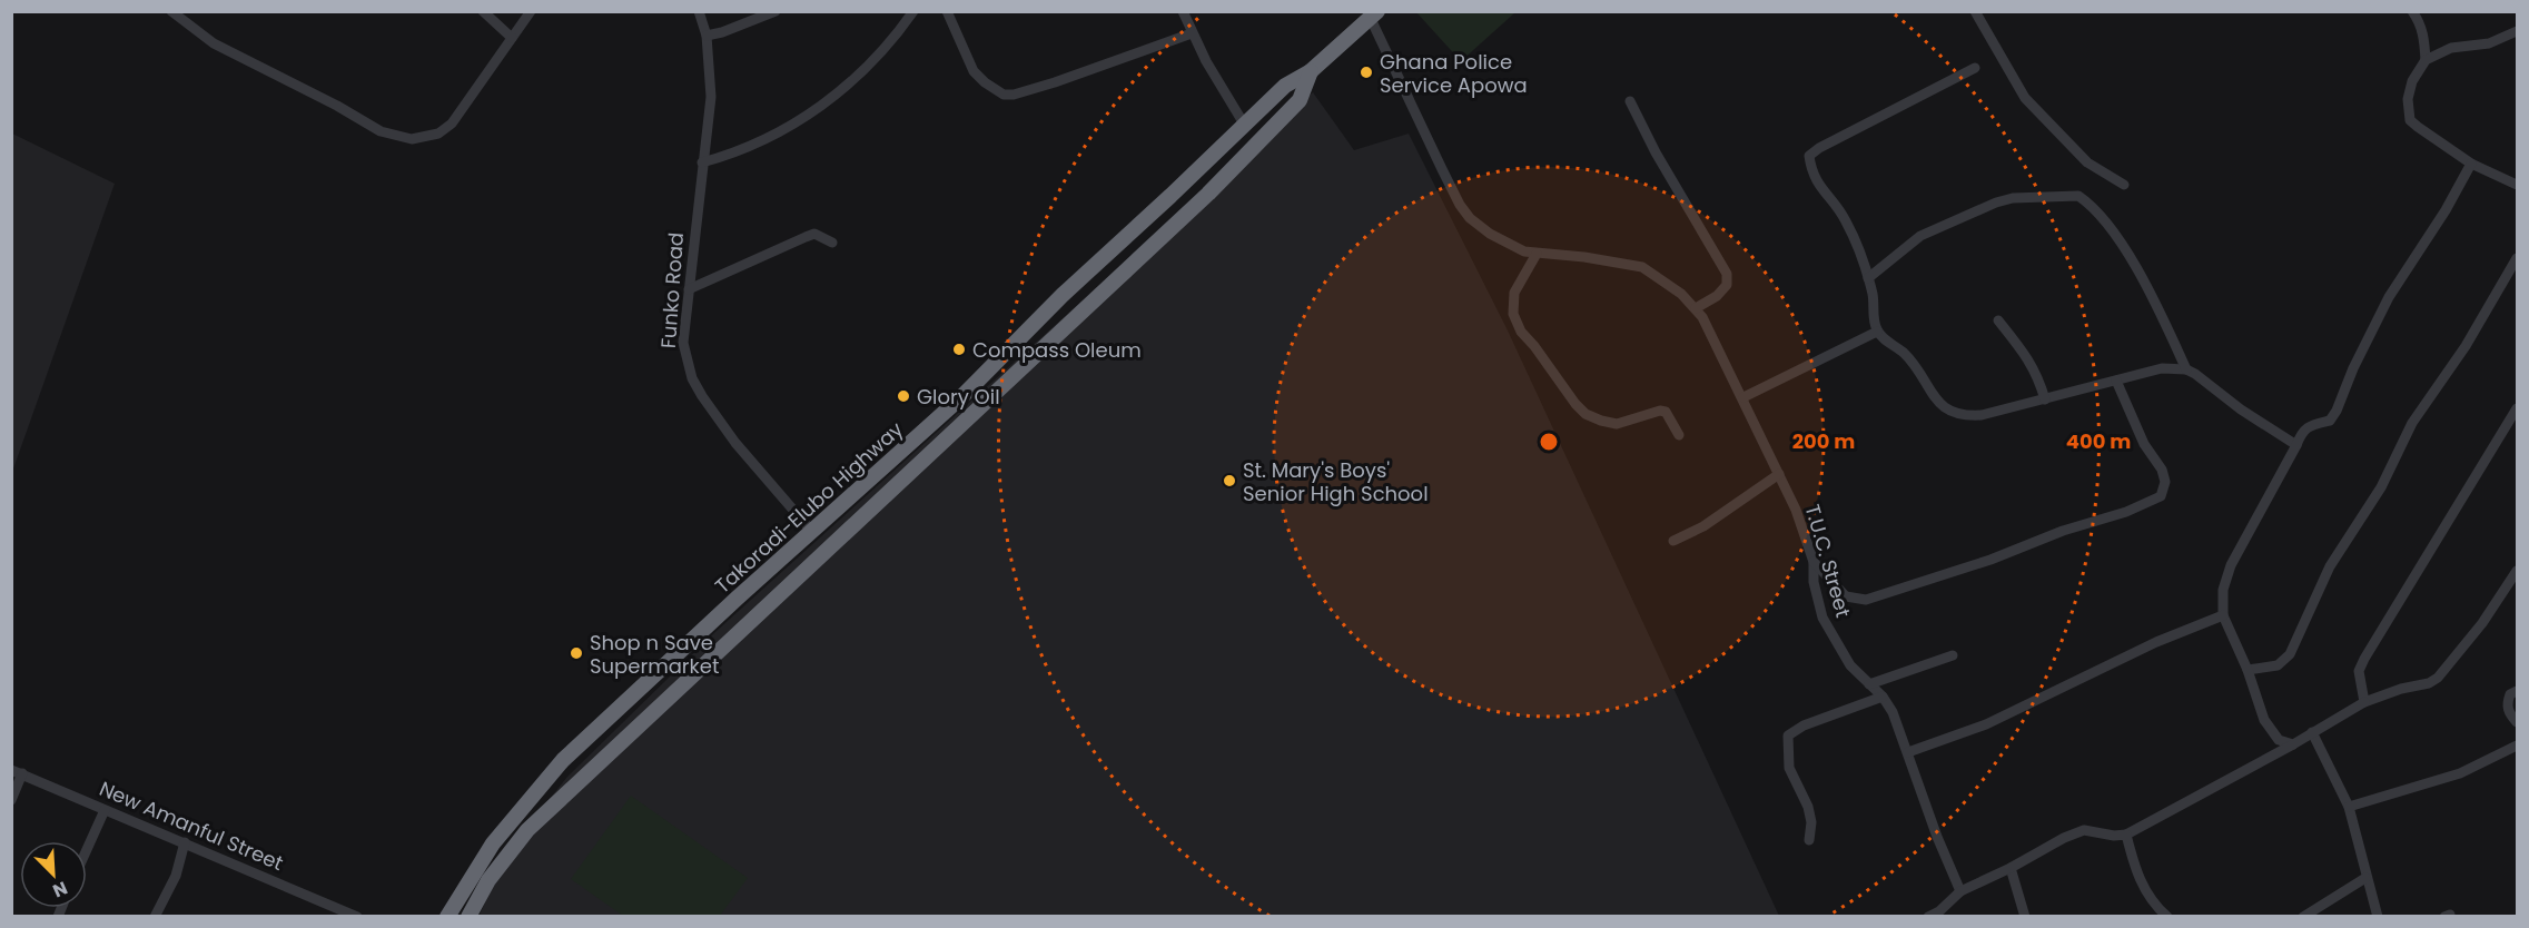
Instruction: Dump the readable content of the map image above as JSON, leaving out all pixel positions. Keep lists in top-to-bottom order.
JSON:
{
  "streets": {
    "highway": ["Takoradi-Elubo Highway"],
    "street": ["Funko Road", "T.U.C. Street", "New Amanful Street"]
  },
  "crossings": [
    ["Funko Road", "Takoradi-Elubo Highway"],
    ["Takoradi-Elubo Highway", "T.U.C. Street"]
  ],
  "places": [
    "Ghana Police Service Apowa",
    "Compass Oleum",
    "Glory Oil",
    "St. Mary's Boys' Senior High School",
    "Shop n Save Supermarket"
  ],
  "north": "bottom right",
  "rings": ["200 m", "400 m"]
}
